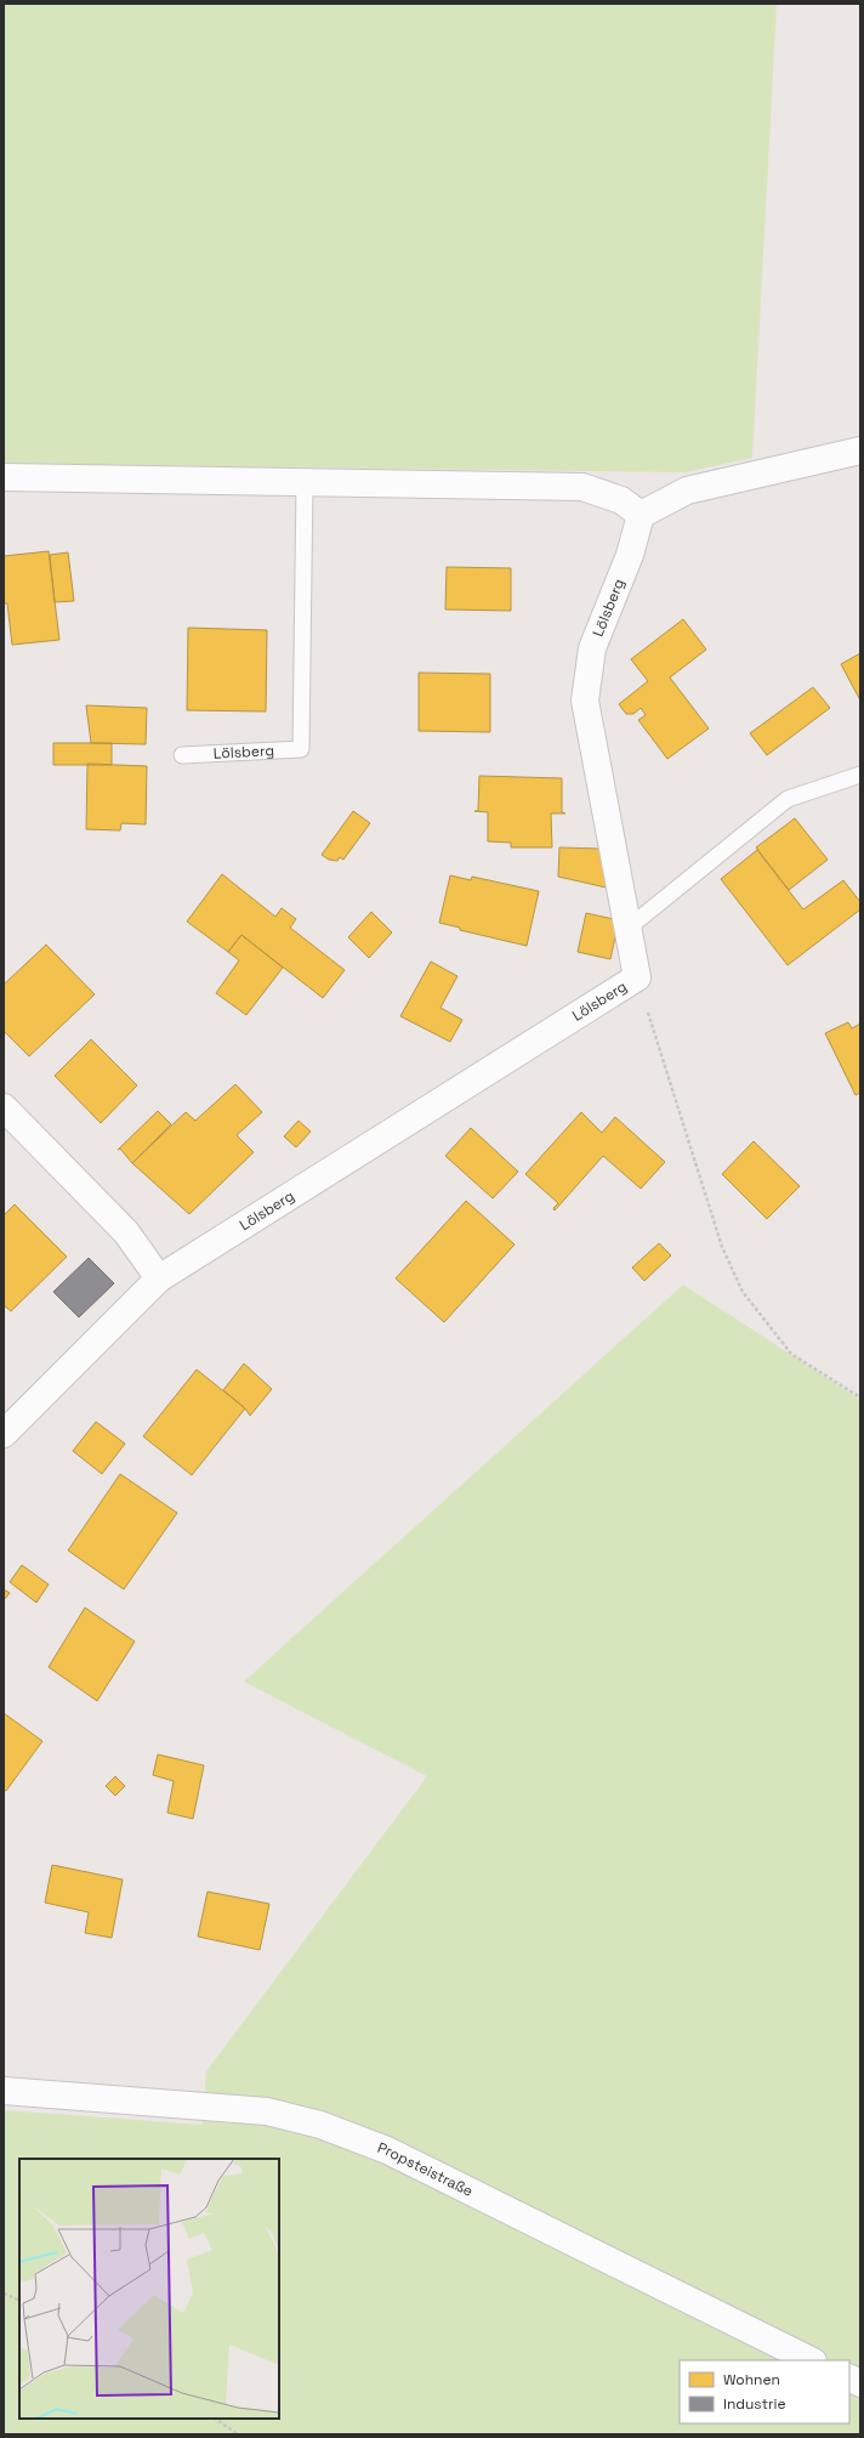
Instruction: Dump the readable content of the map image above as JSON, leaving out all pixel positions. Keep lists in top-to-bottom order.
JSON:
{
  "streets": {
    "street": ["Lölsberg", "Propsteistraße"]
  },
  "legend": ["Wohnen", "Industrie"]
}
